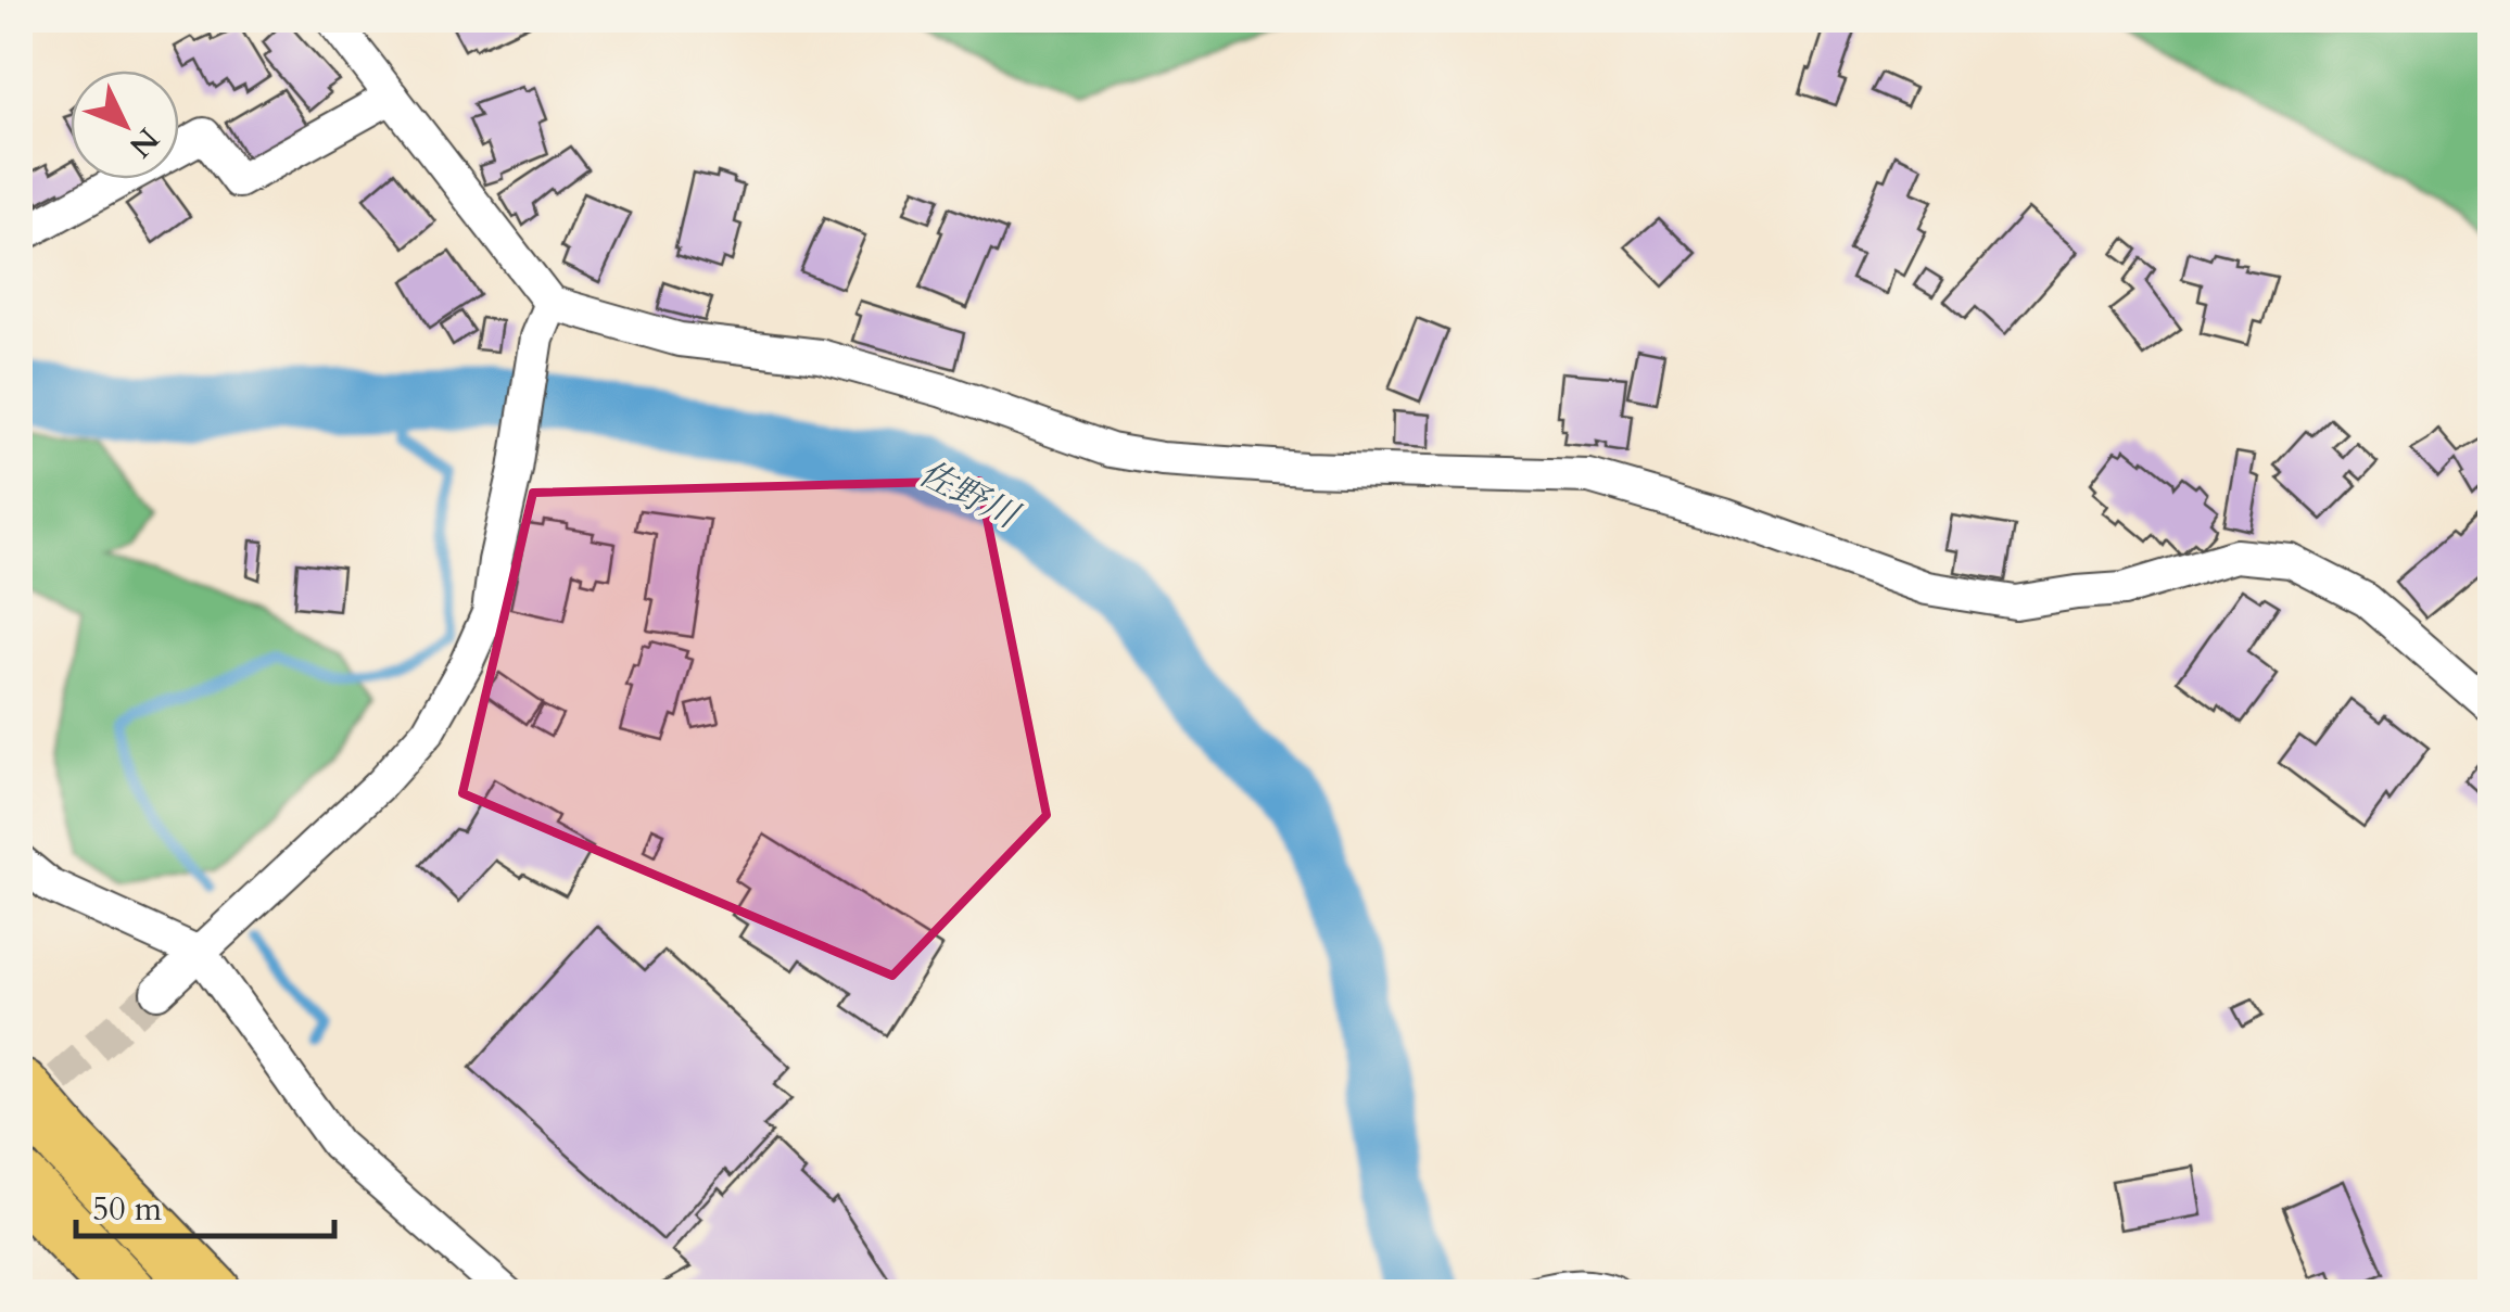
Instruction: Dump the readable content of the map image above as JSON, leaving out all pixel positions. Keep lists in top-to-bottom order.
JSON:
{
  "water": ["佐野川"],
  "scale_bar": "50 m",
  "north": "bottom right"
}
